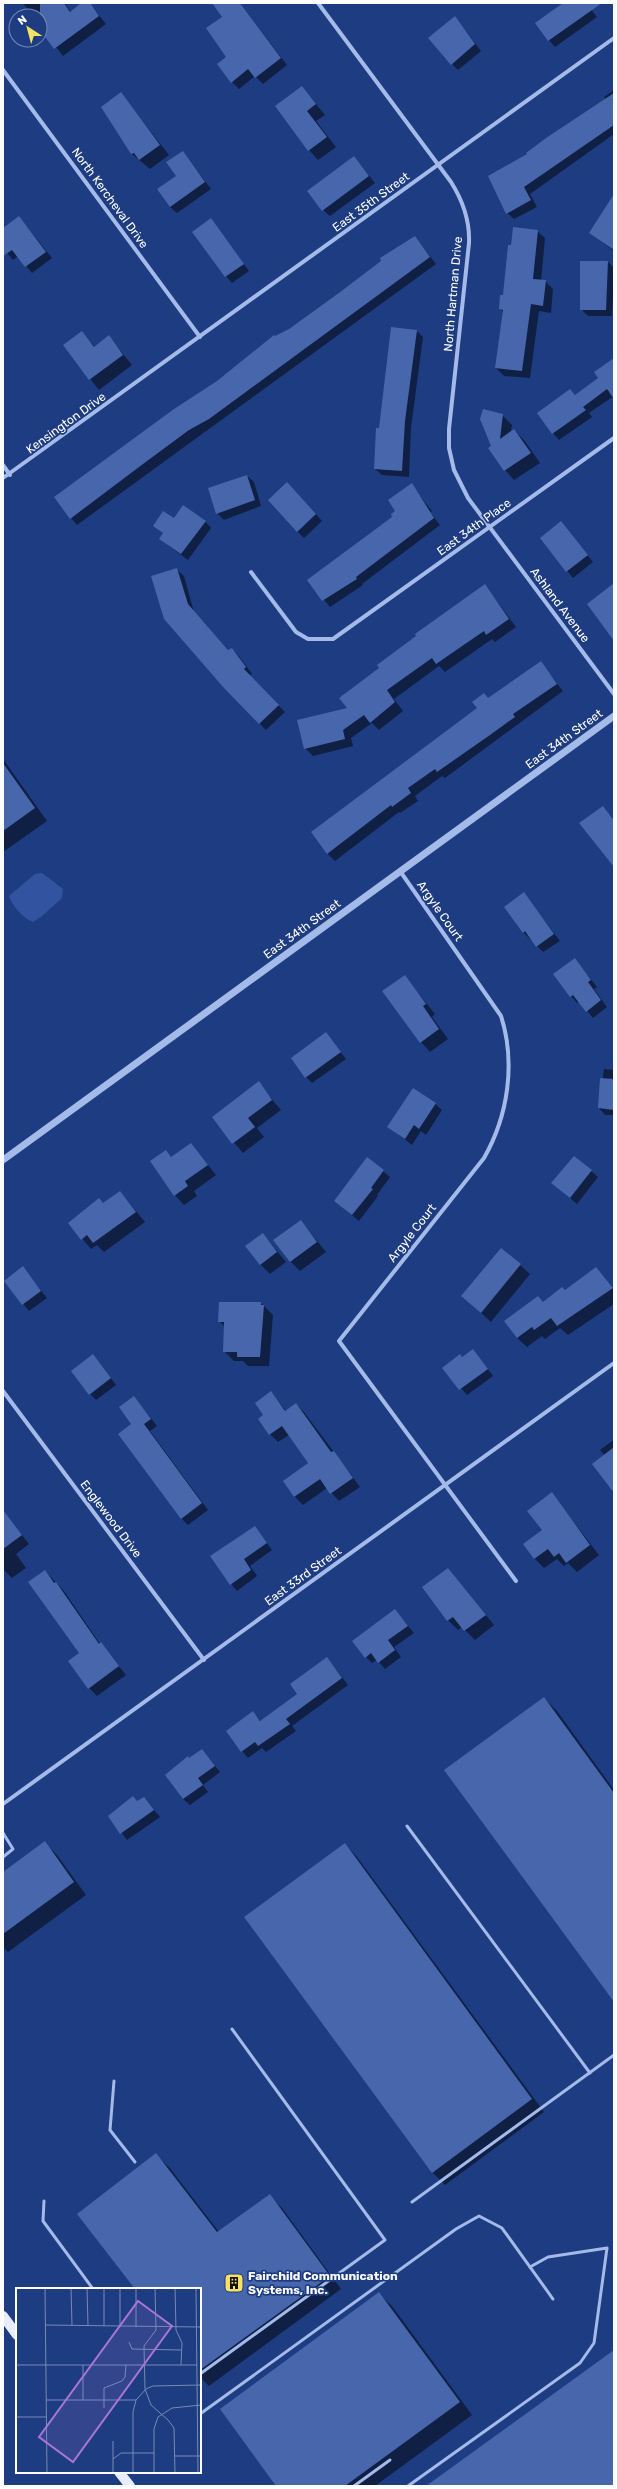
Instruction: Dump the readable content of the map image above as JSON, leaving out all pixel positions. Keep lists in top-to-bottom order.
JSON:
{
  "streets": {
    "street": [
      "North Kercheval Drive",
      "East 35th Street",
      "North Hartman Drive",
      "Kensington Drive",
      "East 34th Place",
      "Ashland Avenue",
      "East 34th Street",
      "Argyle Court",
      "Englewood Drive",
      "East 33rd Street"
    ]
  },
  "crossings": [
    ["North Kercheval Drive", "East 35th Street"],
    ["East 35th Street", "North Hartman Drive"],
    ["East 35th Street", "Kensington Drive"],
    ["North Hartman Drive", "East 34th Place"],
    ["North Hartman Drive", "Ashland Avenue"],
    ["East 34th Place", "Ashland Avenue"],
    ["East 34th Street", "Argyle Court"],
    ["Argyle Court", "East 33rd Street"],
    ["Englewood Drive", "East 33rd Street"]
  ],
  "places": {
    "building": ["Fairchild Communication Systems, Inc."]
  },
  "north": "top left"
}
